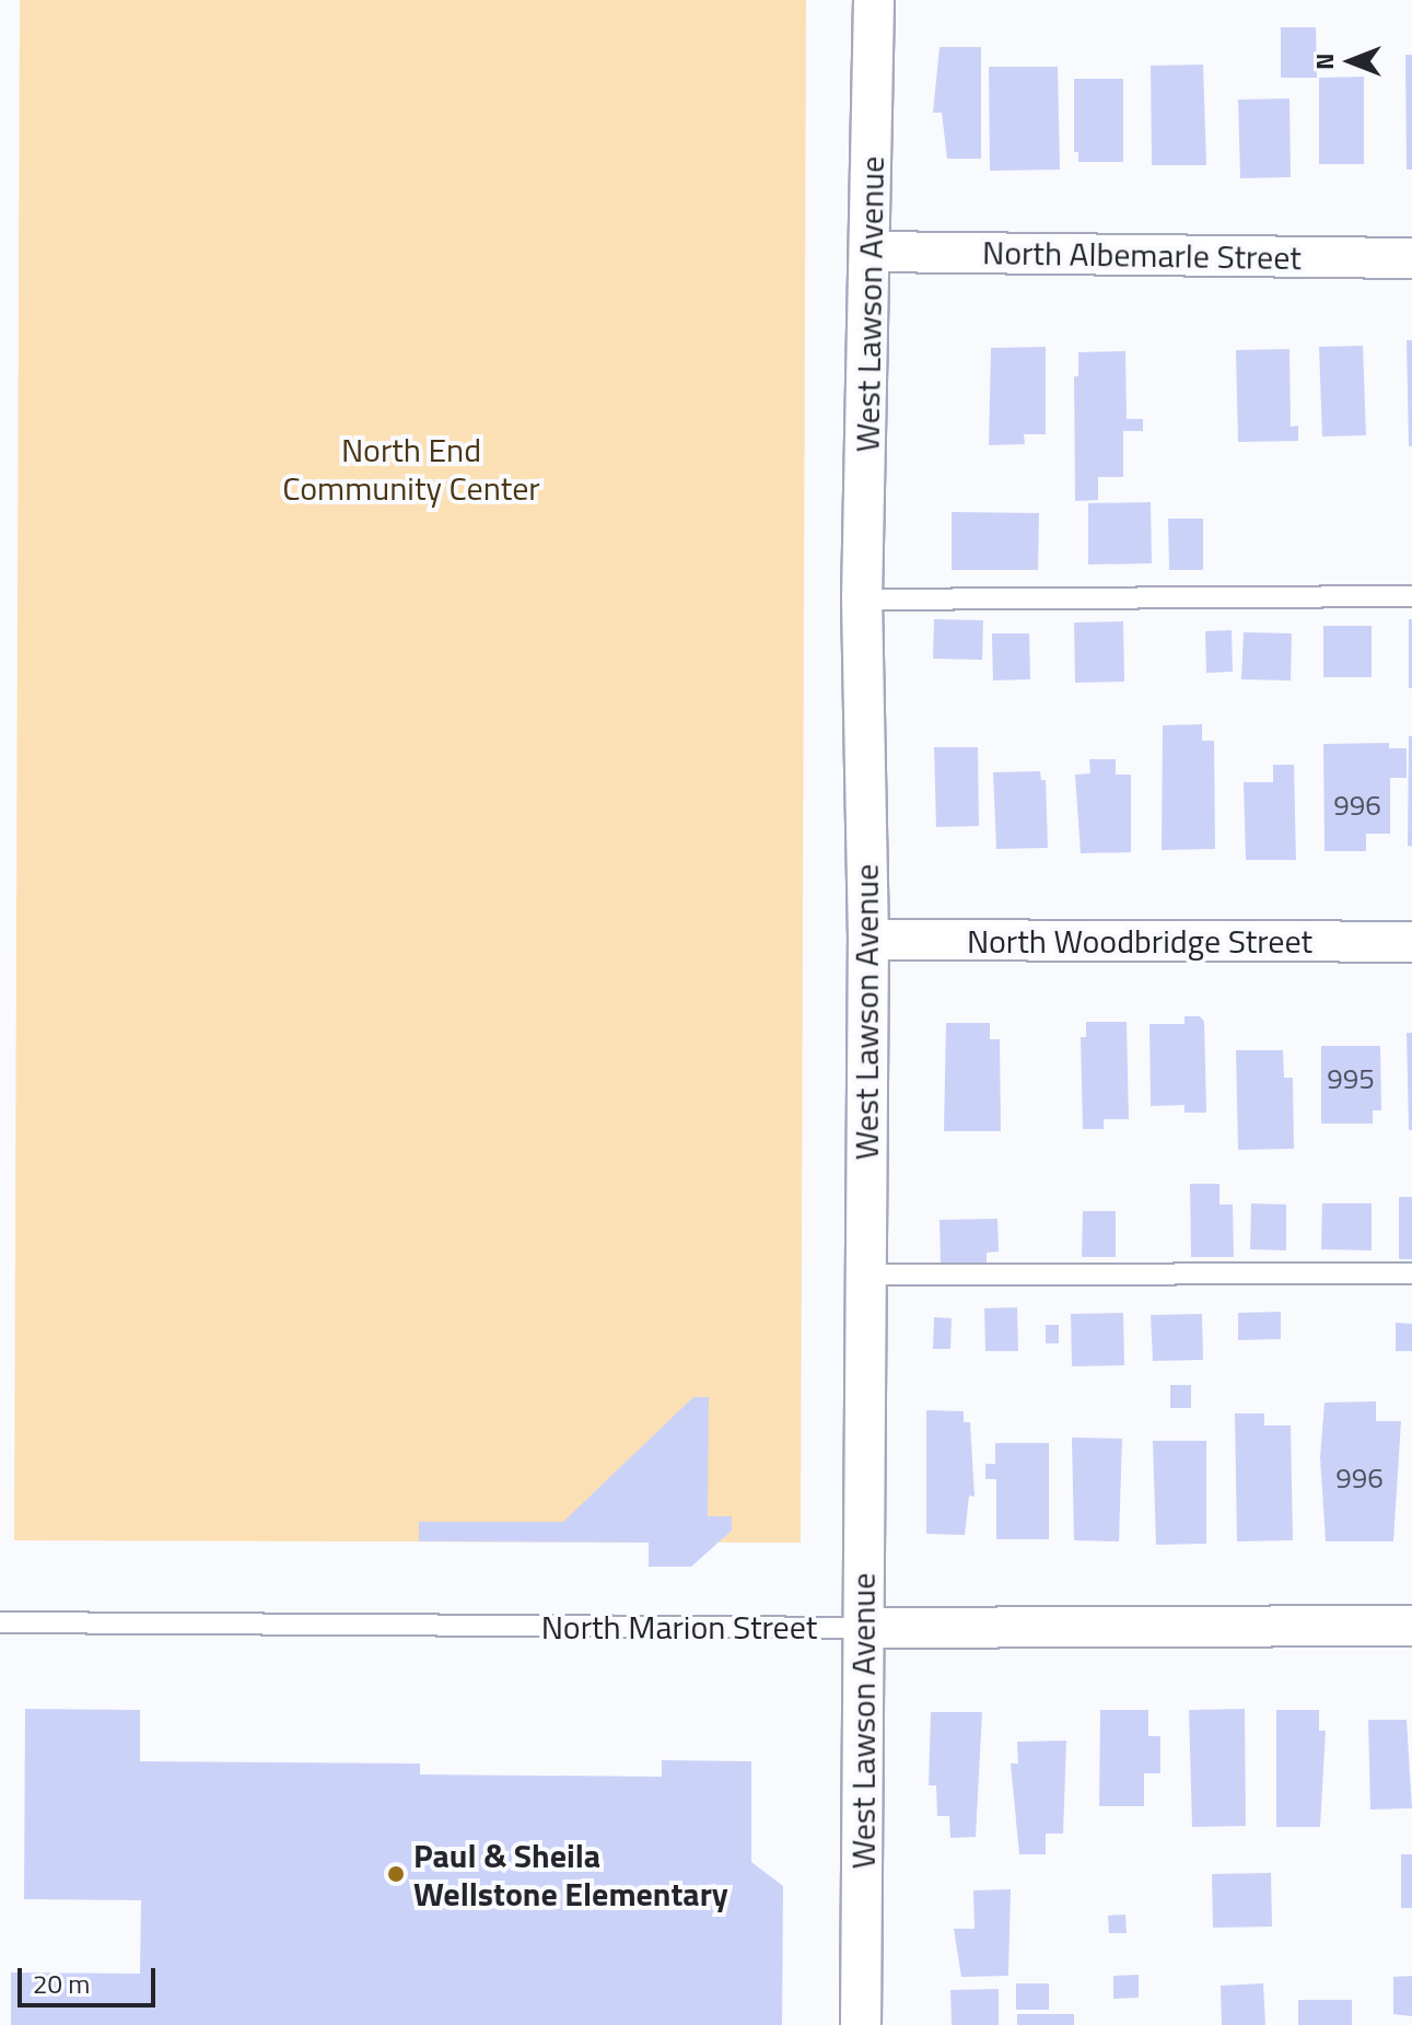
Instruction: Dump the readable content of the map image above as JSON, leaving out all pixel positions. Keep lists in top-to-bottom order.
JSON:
{
  "streets": {
    "street": [
      "North Albemarle Street",
      "West Lawson Avenue",
      "North Woodbridge Street",
      "North Marion Street"
    ]
  },
  "crossings": [
    ["North Albemarle Street", "West Lawson Avenue"],
    ["West Lawson Avenue", "North Woodbridge Street"],
    ["West Lawson Avenue", "North Marion Street"]
  ],
  "parks": ["North End Community Center"],
  "places": ["Paul & Sheila Wellstone Elementary"],
  "house_numbers": ["996", "995", "996"],
  "scale_bar": "20 m",
  "north": "left"
}
